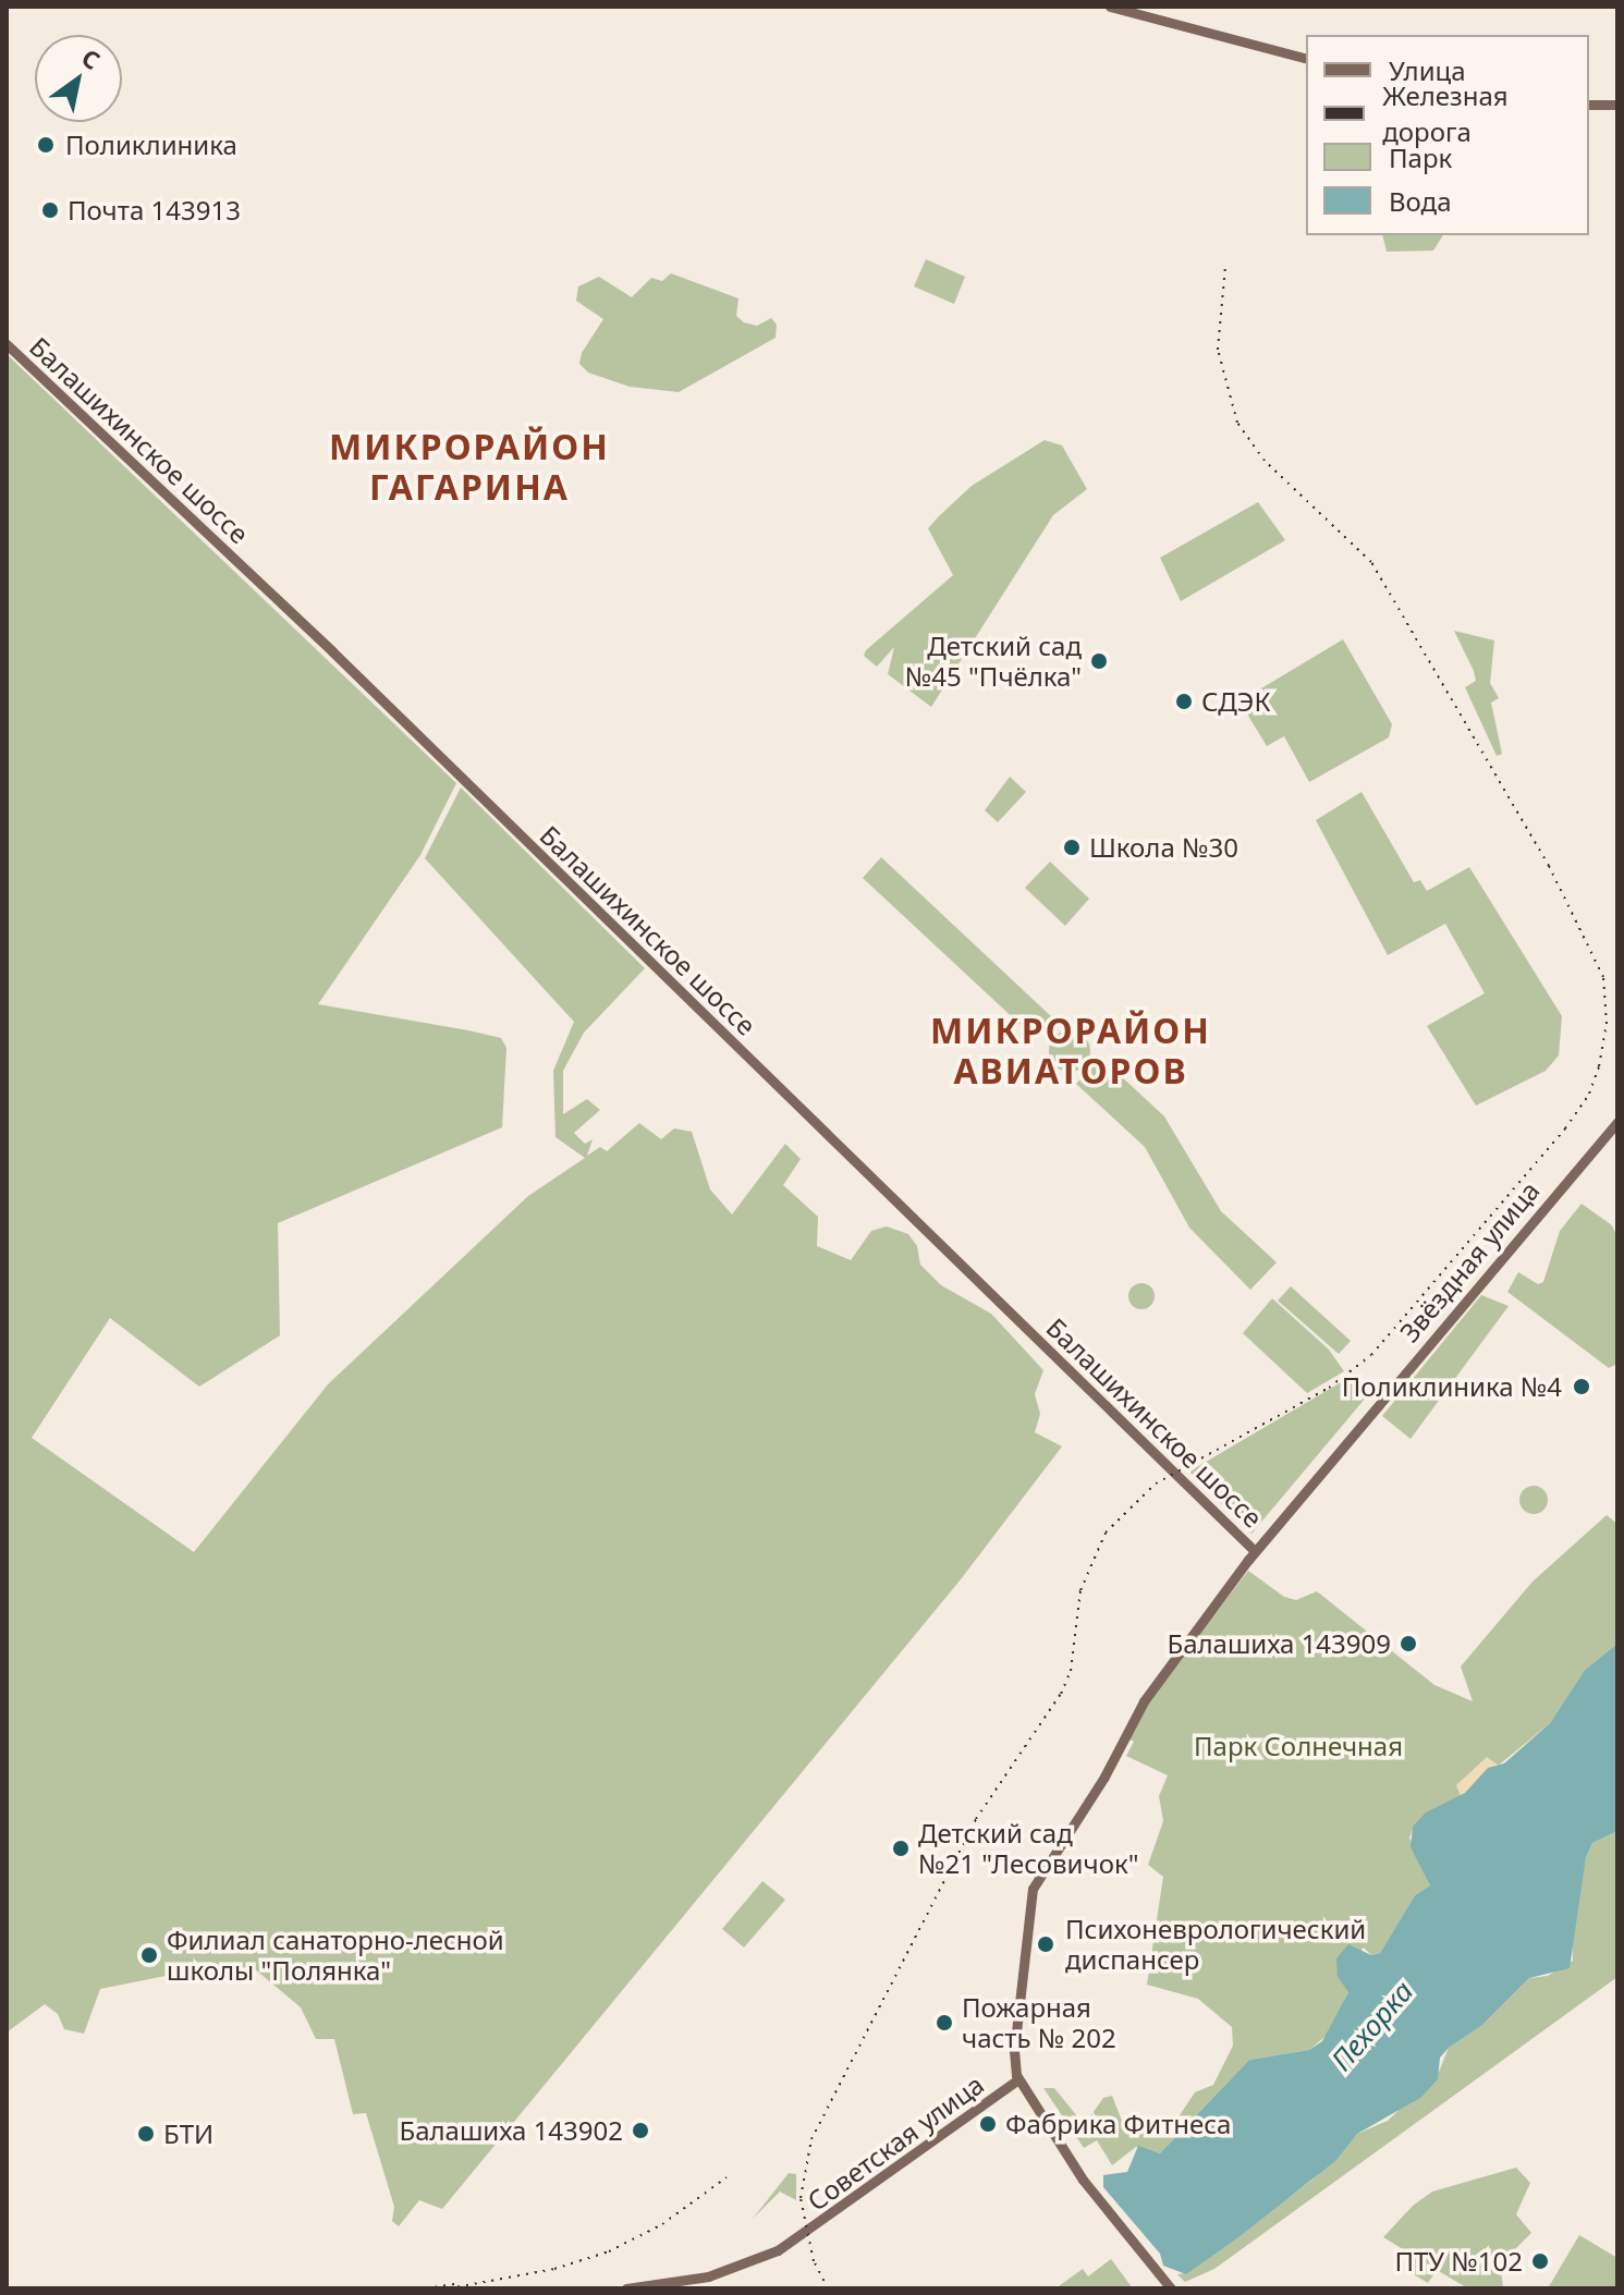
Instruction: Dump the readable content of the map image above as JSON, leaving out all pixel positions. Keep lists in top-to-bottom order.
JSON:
{
  "streets": {
    "main road": ["Балашихинское шоссе", "Звёздная улица", "Советская улица"]
  },
  "crossings": [
    ["Балашихинское шоссе", "Звёздная улица"],
    ["Балашихинское шоссе", "Советская улица"],
    ["Звёздная улица", "Советская улица"]
  ],
  "districts": ["МИКРОРАЙОН ГАГАРИНА", "МИКРОРАЙОН АВИАТОРОВ"],
  "water": ["Пехорка"],
  "parks": ["Парк Солнечная"],
  "places": [
    "Поликлиника",
    "Почта 143913",
    "Детский сад №45 \"Пчёлка\"",
    "СДЭК",
    "Школа №30",
    "Поликлиника №4",
    "Балашиха 143909",
    "Детский сад №21 \"Лесовичок\"",
    "Психоневрологический диспансер",
    "Филиал санаторно-лесной школы \"Полянка\"",
    "Пожарная часть № 202",
    "Фабрика Фитнеса",
    "Балашиха 143902",
    "БТИ",
    "ПТУ №102"
  ],
  "legend": [
    "Улица",
    "Железная дорога",
    "Парк",
    "Вода"
  ],
  "north": "top right"
}
